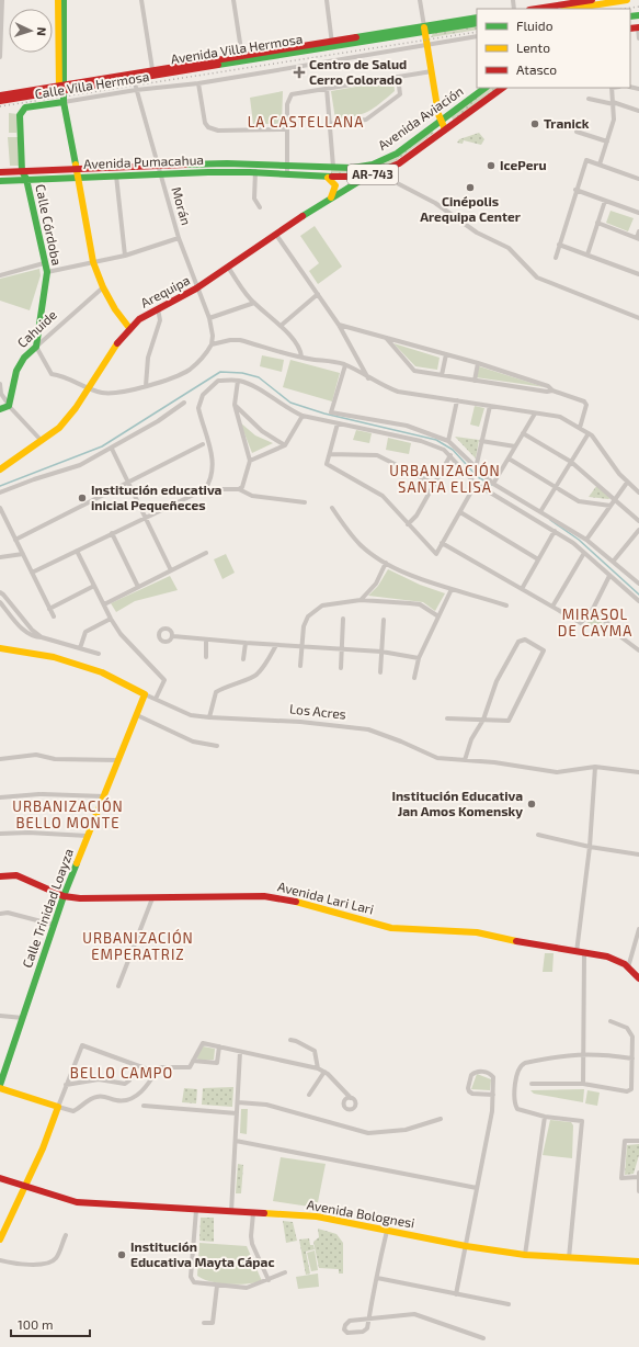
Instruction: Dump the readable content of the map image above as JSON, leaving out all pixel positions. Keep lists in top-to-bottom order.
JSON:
{
  "streets": {
    "main road": [
      "Avenida Villa Hermosa",
      "Calle Villa Hermosa",
      "Avenida Aviación",
      "Avenida Pumacahua",
      "AR-743",
      "Calle Córdoba",
      "Arequipa",
      "Cahuide",
      "Los Acres",
      "Avenida Lari Lari",
      "Calle Trinidad Loayza",
      "Avenida Bolognesi"
    ],
    "street": ["Morán"]
  },
  "crossings": [
    ["Avenida Villa Hermosa", "Morán"],
    ["Calle Villa Hermosa", "Morán"],
    ["Calle Villa Hermosa", "Calle Córdoba"],
    ["Avenida Aviación", "Avenida Pumacahua"],
    ["Avenida Aviación", "Arequipa"],
    ["Avenida Pumacahua", "Morán"],
    ["Avenida Pumacahua", "Calle Córdoba"],
    ["Morán", "Arequipa"],
    ["Calle Córdoba", "Cahuide"],
    ["Los Acres", "Calle Trinidad Loayza"],
    ["Avenida Lari Lari", "Calle Trinidad Loayza"]
  ],
  "districts": [
    "LA CASTELLANA",
    "URBANIZACIÓN SANTA ELISA",
    "MIRASOL DE CAYMA",
    "URBANIZACIÓN BELLO MONTE",
    "URBANIZACIÓN EMPERATRIZ",
    "BELLO CAMPO"
  ],
  "places": {
    "health": ["Centro de Salud Cerro Colorado"],
    "other": [
      "Tranick",
      "IcePeru",
      "Cinépolis Arequipa Center",
      "Institución educativa inicial Pequeñeces",
      "Institución Educativa Jan Amos Komensky",
      "Institución Educativa Mayta Cápac"
    ]
  },
  "legend": ["Fluido", "Lento", "Atasco"],
  "scale_bar": "100 m",
  "north": "right"
}
